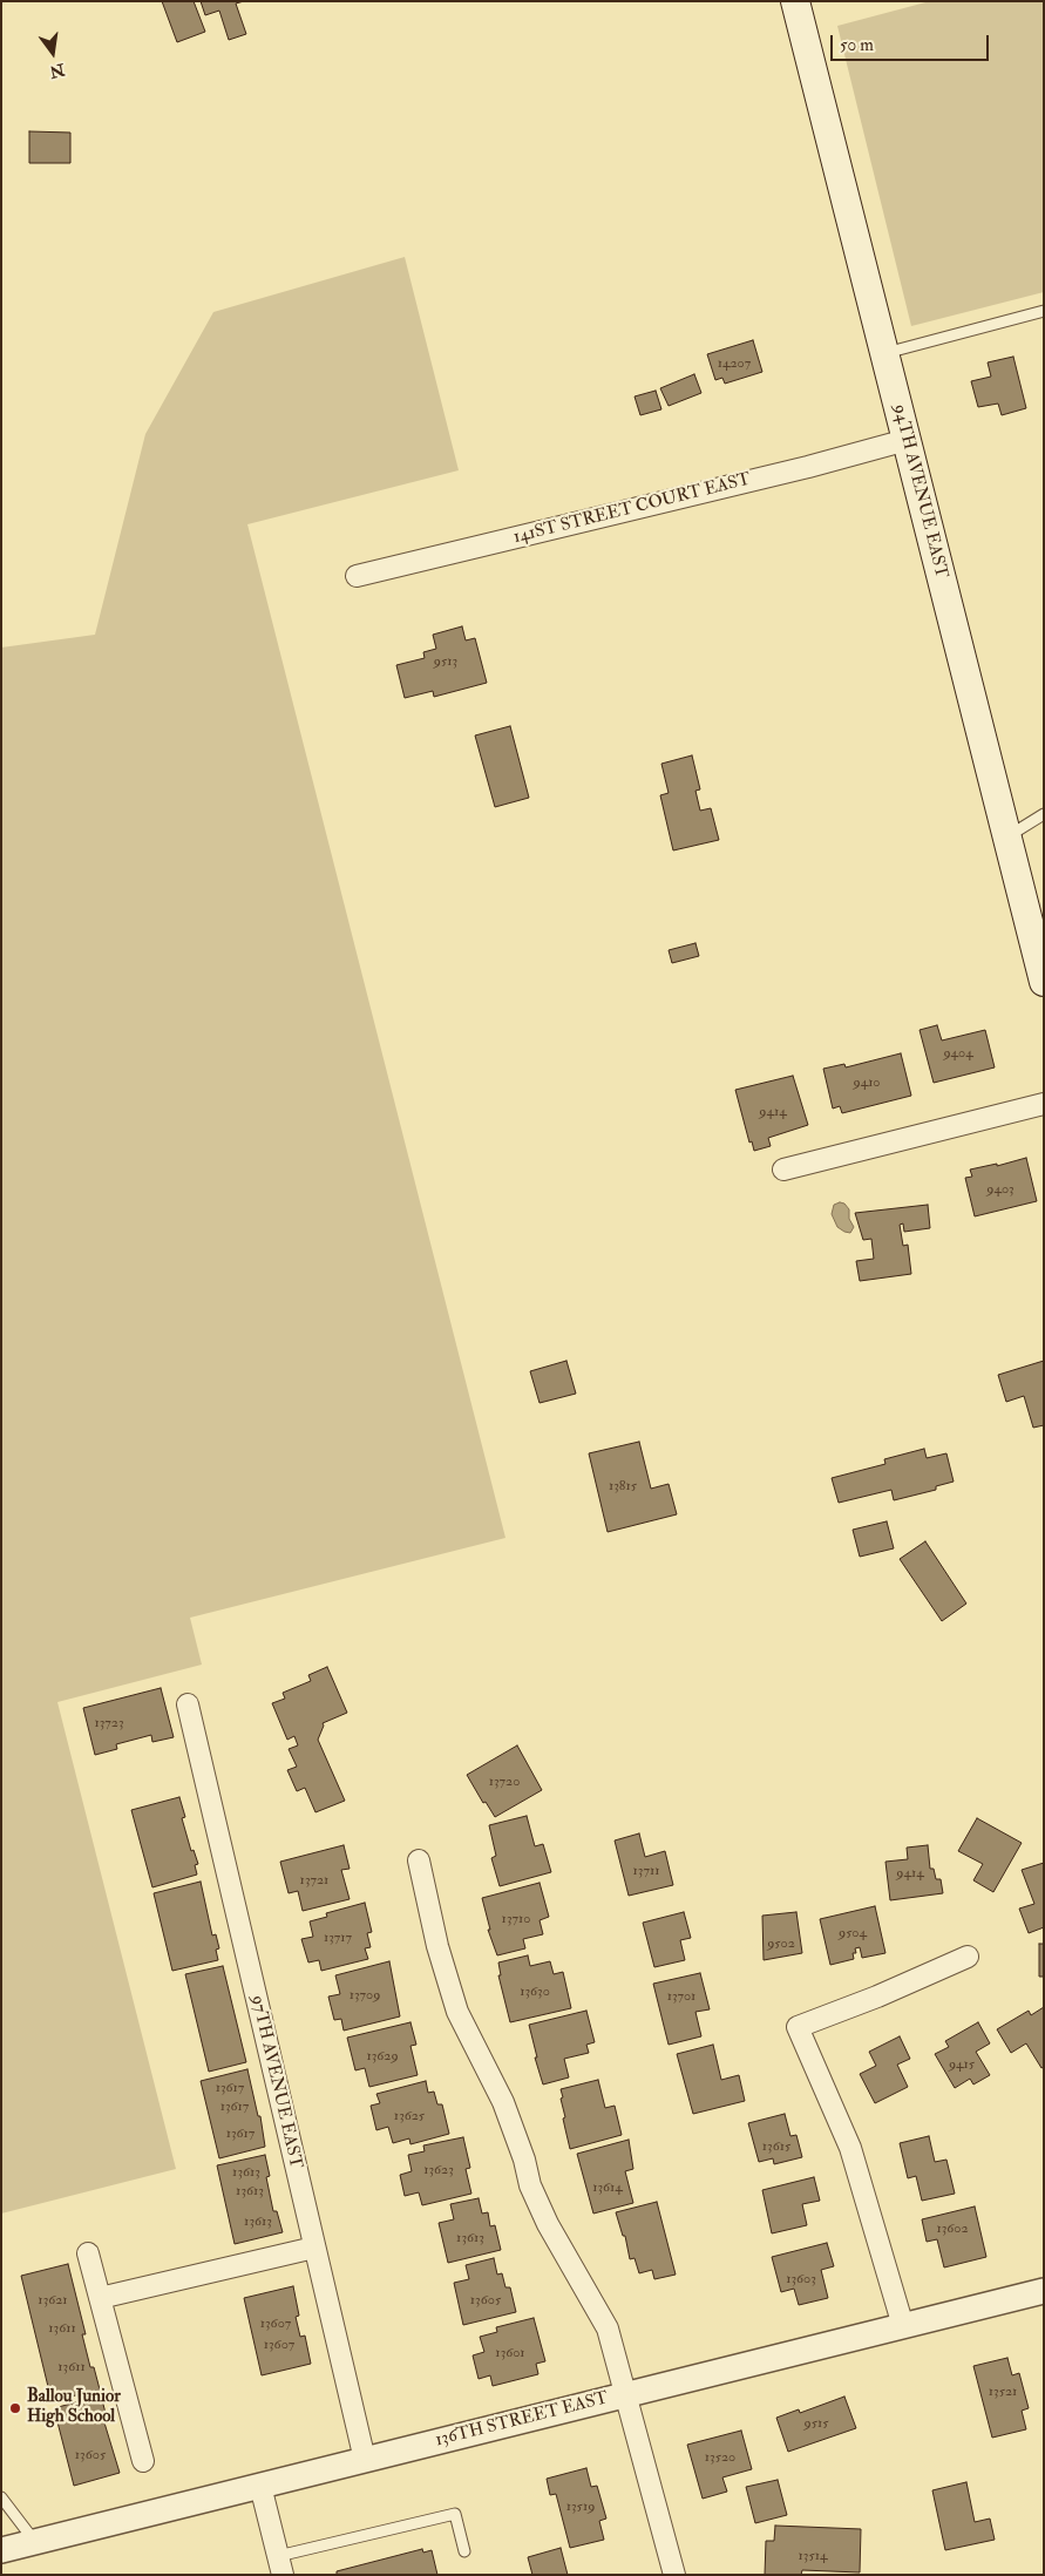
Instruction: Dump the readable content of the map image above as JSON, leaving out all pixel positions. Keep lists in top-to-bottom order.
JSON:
{
  "streets": {
    "main road": ["94TH AVENUE EAST"],
    "street": ["141ST STREET COURT EAST", "97TH AVENUE EAST", "136TH STREET EAST"]
  },
  "crossings": [
    ["94TH AVENUE EAST", "141ST STREET COURT EAST"],
    ["97TH AVENUE EAST", "136TH STREET EAST"]
  ],
  "places": ["Ballou Junior High School"],
  "house_numbers": [
    "14207",
    "9513",
    "9404",
    "9410",
    "9414",
    "9403",
    "13815",
    "13723",
    "13720",
    "13711",
    "9414",
    "13721",
    "13710",
    "9504",
    "13717",
    "9502",
    "13630",
    "13709",
    "13701",
    "13629",
    "9415",
    "13617",
    "13617",
    "13625",
    "13617",
    "13615",
    "13623",
    "13613",
    "13614",
    "13613",
    "13613",
    "13602",
    "13613",
    "13603",
    "13621",
    "13605",
    "13607",
    "13611",
    "13607",
    "13601",
    "13611",
    "13521",
    "9515",
    "13605",
    "13520",
    "13519",
    "13514"
  ],
  "scale_bar": "50 m",
  "north": "bottom"
}
